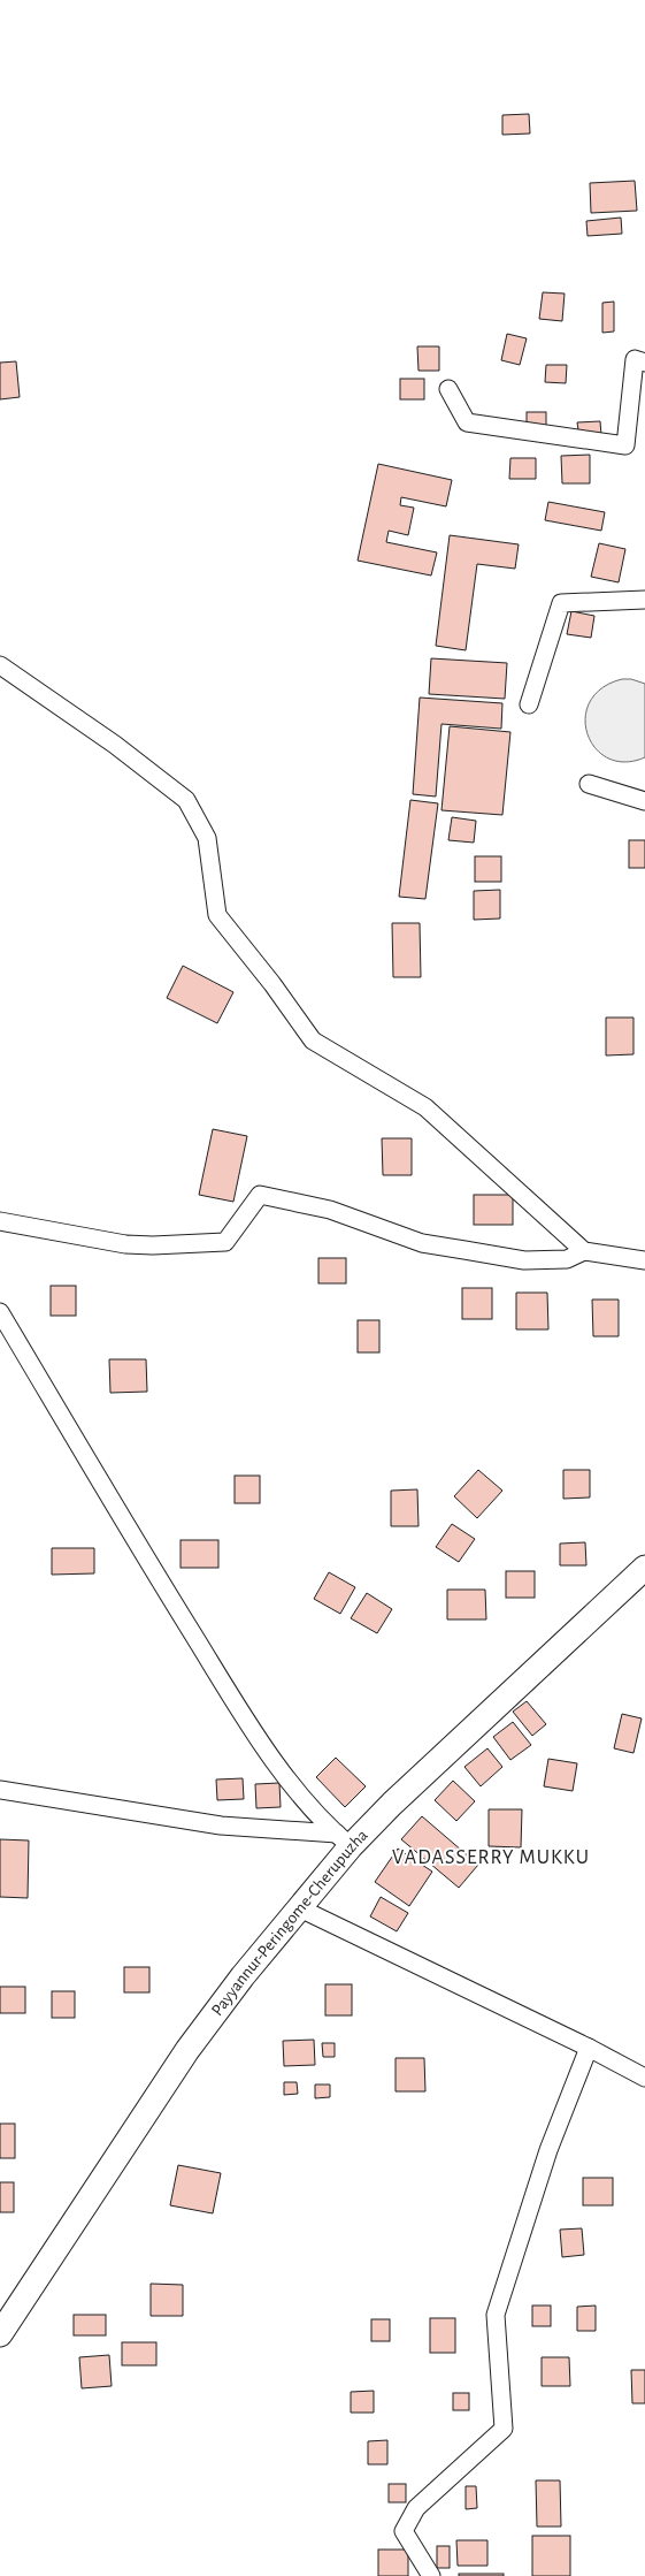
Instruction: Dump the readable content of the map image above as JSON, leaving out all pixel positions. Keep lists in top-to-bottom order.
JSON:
{
  "streets": {
    "main road": ["Payyannur-Peringome-Cherupuzha"]
  },
  "districts": ["VADASSERRY MUKKU"]
}
